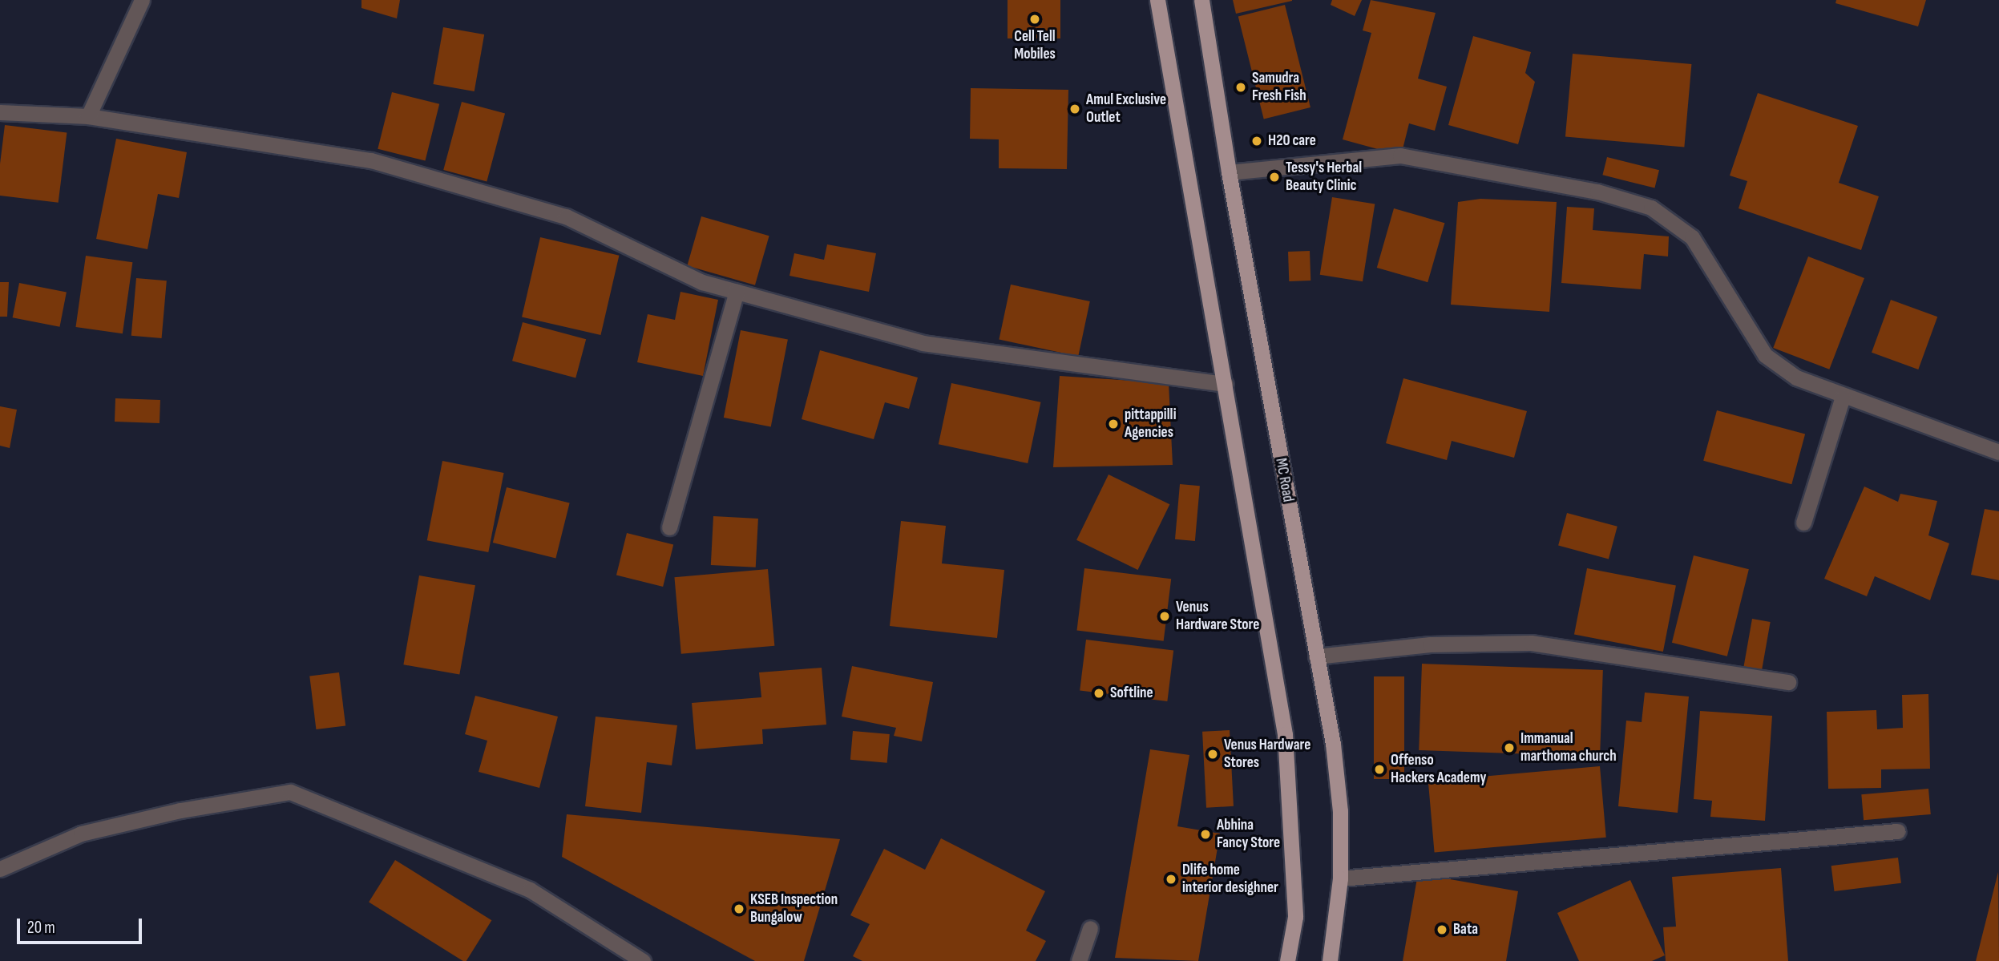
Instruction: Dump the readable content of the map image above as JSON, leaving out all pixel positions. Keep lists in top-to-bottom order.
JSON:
{
  "streets": {
    "main road": ["MC Road"]
  },
  "places": [
    "Cell Tell Mobiles",
    "Samudra Fresh Fish",
    "Amul Exclusive Outlet",
    "H20 care",
    "Tessy's Herbal Beauty Clinic",
    "pittappilli Agencies",
    "Venus Hardware Store",
    "Softline",
    "Immanual marthoma church",
    "Venus Hardware Stores",
    "Offenso Hackers Academy",
    "Abhina Fancy Store",
    "Dlife home interior desighner",
    "KSEB Inspection Bungalow",
    "Bata"
  ],
  "scale_bar": "20 m"
}
